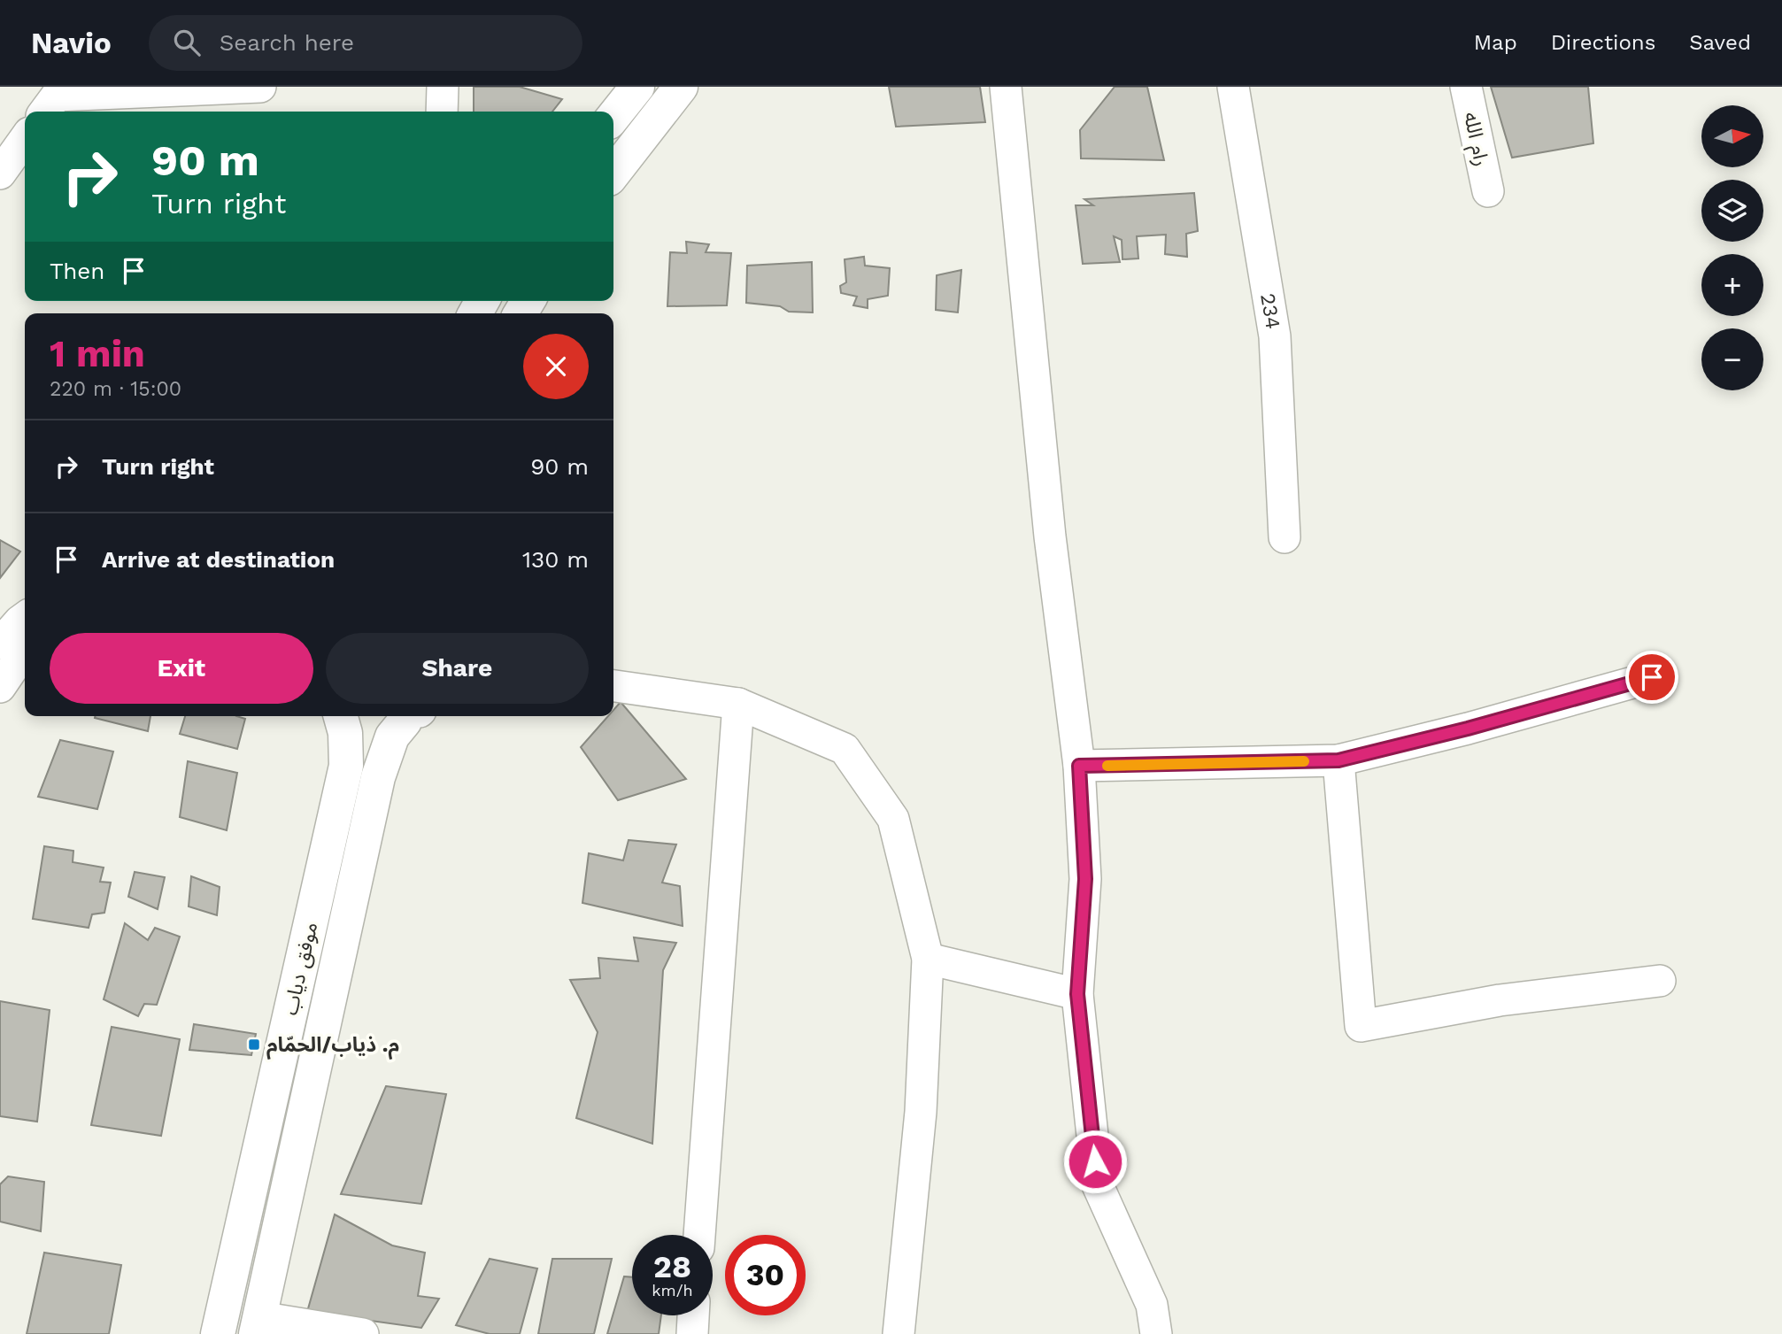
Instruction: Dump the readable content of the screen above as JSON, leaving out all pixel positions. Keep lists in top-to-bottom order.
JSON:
{
  "streets": {
    "main road": ["موفق دياب"],
    "street": ["رام الله", "234"]
  },
  "places": {
    "transit": ["م. ذياب/الحمّام"]
  },
  "north": "right",
  "page": {
    "header": "Navio",
    "search": "Search here",
    "nav": ["Map", "Directions", "Saved"],
    "map_buttons": ["+", "−"],
    "turn": ["90 m", "Turn right"],
    "then": "Then",
    "heading": ["1 min", "220 m · 15:00"],
    "list": [
      {
        "name": "Turn right",
        "value": "90 m"
      },
      {
        "name": "Arrive at destination",
        "value": "130 m"
      }
    ],
    "buttons": ["Exit", "Share"],
    "speed": "28 km/h",
    "limit": "30"
  }
}
